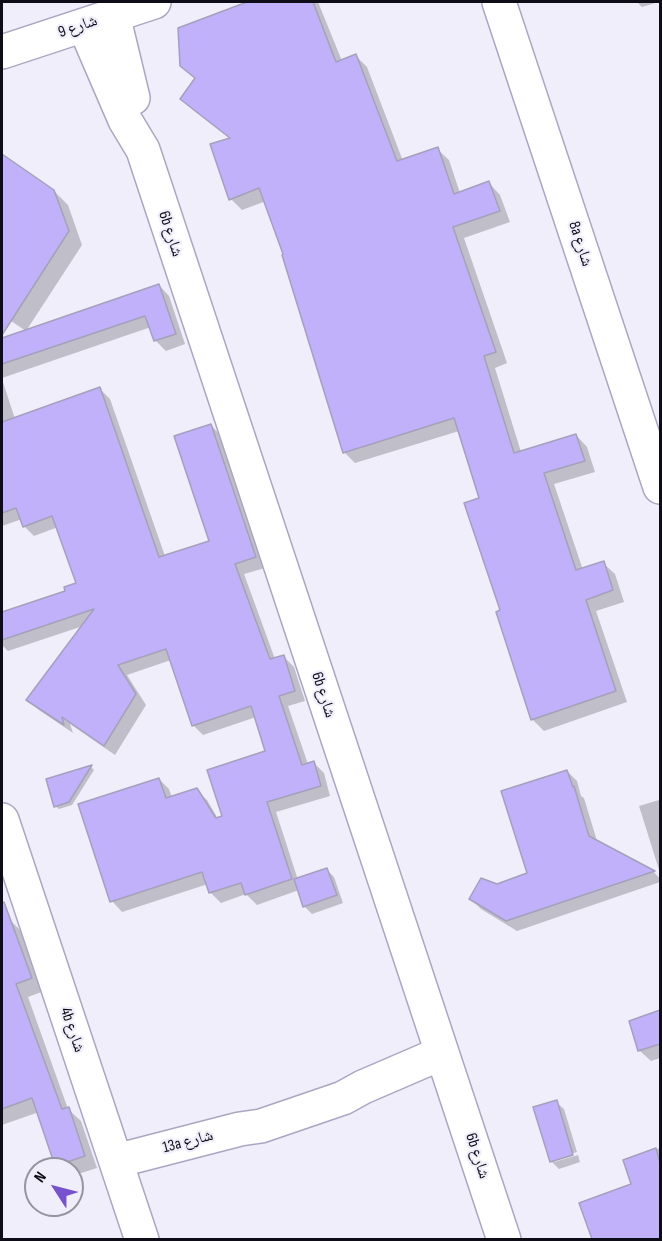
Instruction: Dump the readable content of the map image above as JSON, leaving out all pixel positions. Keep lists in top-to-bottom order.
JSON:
{
  "streets": {
    "street": [
      "شارع 9",
      "6b شارع",
      "8a شارع",
      "4b شارع",
      "13a شارع"
    ]
  },
  "crossings": [
    ["شارع 9", "6b شارع"],
    ["6b شارع", "13a شارع"],
    ["4b شارع", "13a شارع"]
  ],
  "north": "top left"
}
